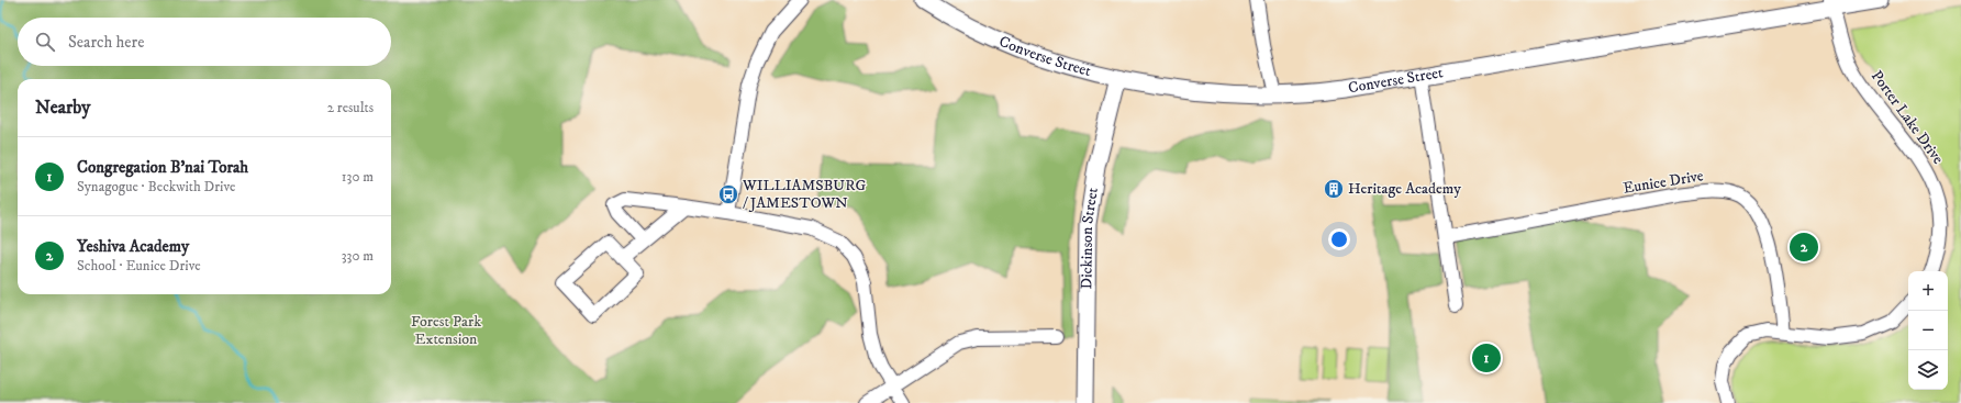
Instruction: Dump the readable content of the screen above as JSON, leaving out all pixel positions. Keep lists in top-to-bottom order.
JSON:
{
  "streets": {
    "main road": ["Converse Street", "Dickinson Street"],
    "street": ["Porter Lake Drive", "Eunice Drive"]
  },
  "crossings": [
    ["Converse Street", "Porter Lake Drive"],
    ["Converse Street", "Dickinson Street"]
  ],
  "parks": ["Forest Park Extension"],
  "places": {
    "building": ["Heritage Academy"],
    "bus stop": ["WILLIAMSBURG / JAMESTOWN"]
  },
  "page": {
    "search": "Search here",
    "heading": ["Nearby", "2 results"],
    "list": [
      {
        "mark": "1",
        "name": "Congregation B'nai Torah",
        "note": "Synagogue · Beckwith Drive",
        "value": "130 m"
      },
      {
        "mark": "2",
        "name": "Yeshiva Academy",
        "note": "School · Eunice Drive",
        "value": "330 m"
      }
    ],
    "pins": ["2", "1"],
    "map_buttons": ["+", "−"]
  }
}
